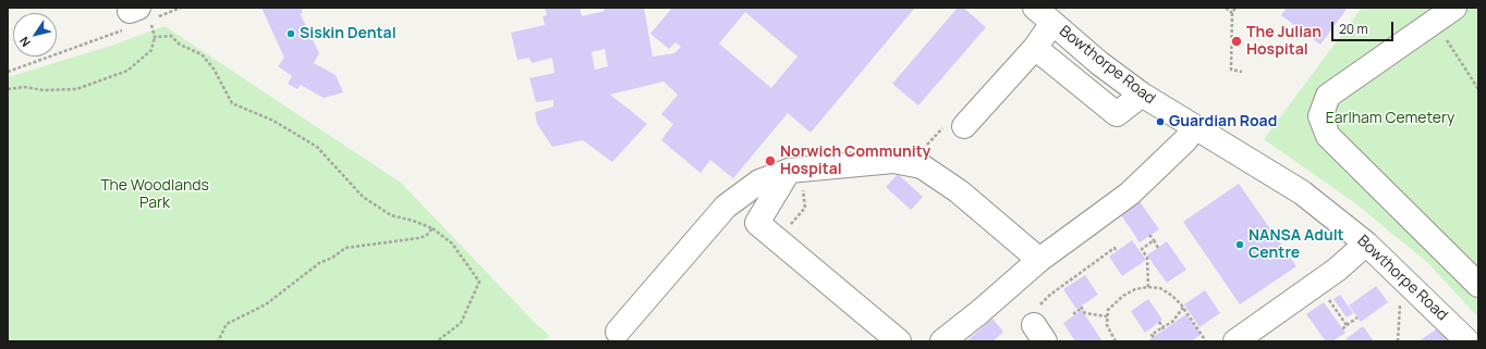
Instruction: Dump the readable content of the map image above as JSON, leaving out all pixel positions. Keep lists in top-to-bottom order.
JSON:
{
  "streets": {
    "street": ["Bowthorpe Road"]
  },
  "parks": ["Earlham Cemetery", "The Woodlands Park"],
  "places": [
    "Siskin Dental",
    "The Julian Hospital",
    "Guardian Road",
    "Norwich Community Hospital",
    "NANSA Adult Centre"
  ],
  "scale_bar": "20 m",
  "north": "bottom left"
}
